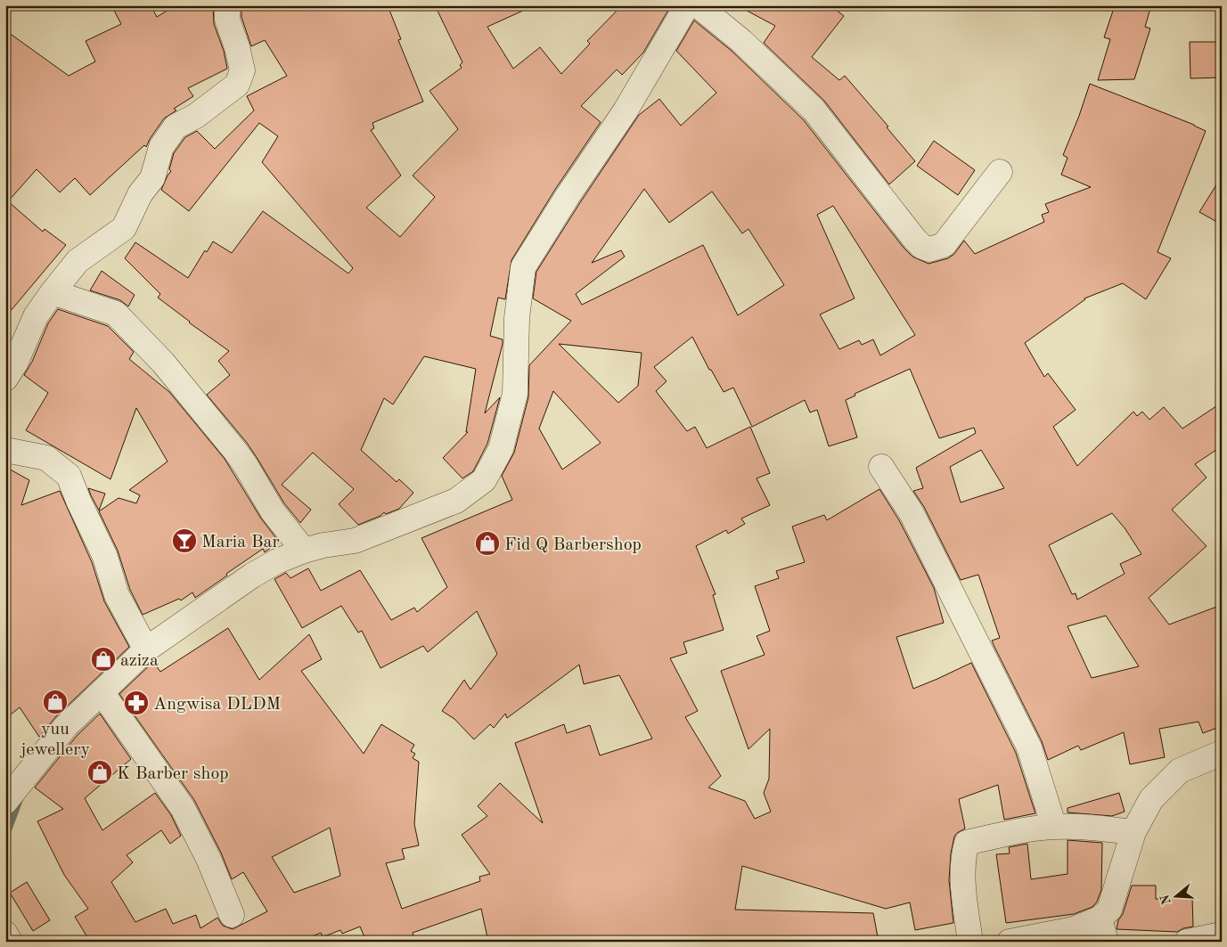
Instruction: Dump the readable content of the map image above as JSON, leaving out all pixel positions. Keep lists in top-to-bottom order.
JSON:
{
  "places": {
    "bar": ["Maria Bar"],
    "shop": [
      "Fid Q Barbershop",
      "aziza",
      "yuu jewellery",
      "K Barber shop"
    ],
    "pharmacy": ["Angwisa DLDM"]
  },
  "north": "left"
}
